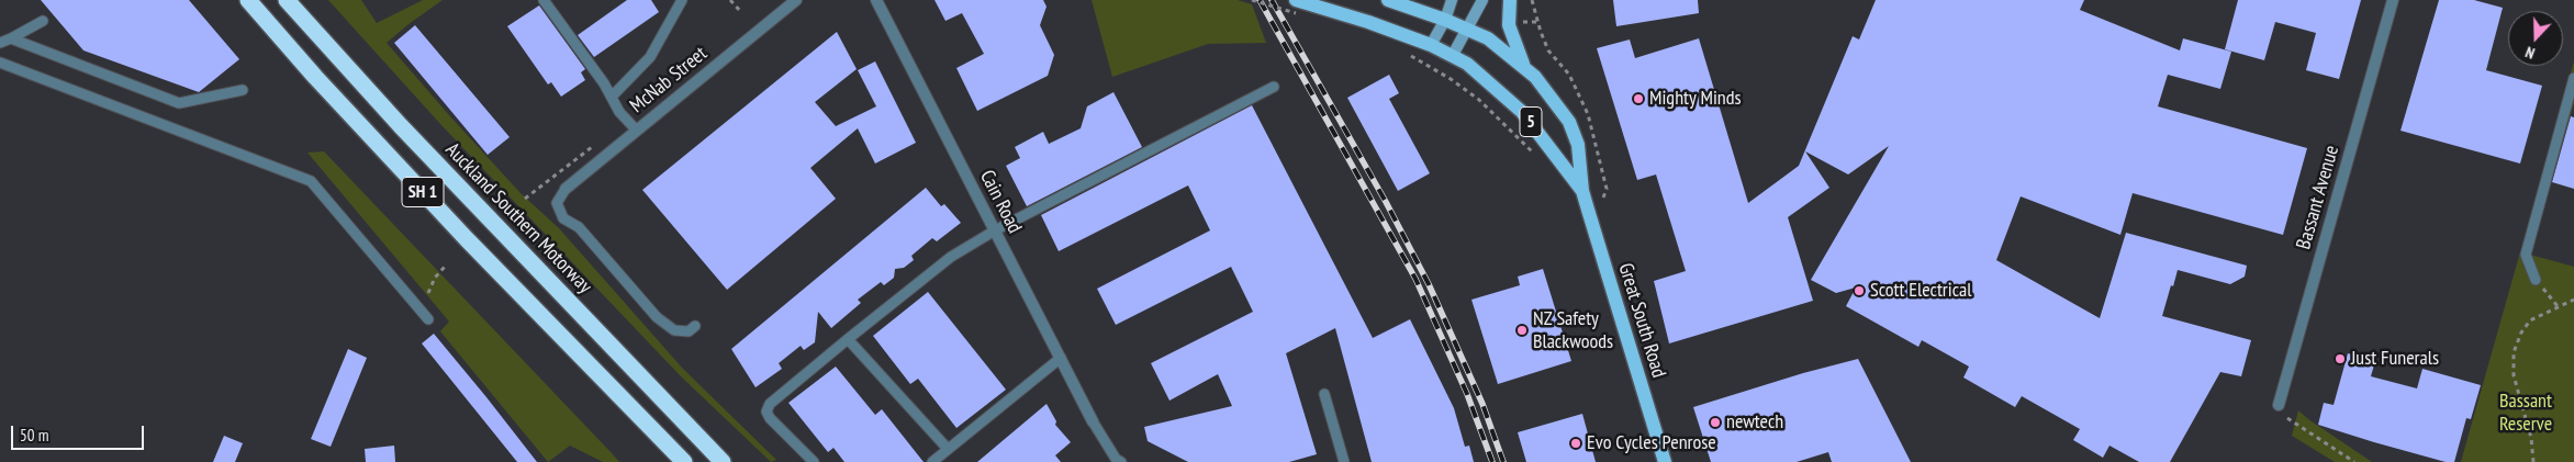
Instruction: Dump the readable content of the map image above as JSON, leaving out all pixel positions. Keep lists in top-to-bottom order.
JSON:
{
  "streets": {
    "highway": ["SH 1", "Auckland Southern Motorway"],
    "main road": ["5", "Great South Road"],
    "street": ["McNab Street", "Bassant Avenue", "Cain Road"]
  },
  "parks": ["Bassant Reserve"],
  "places": [
    "Mighty Minds",
    "Scott Electrical",
    "NZ Safety Blackwoods",
    "Just Funerals",
    "newtech",
    "Evo Cycles Penrose"
  ],
  "scale_bar": "50 m",
  "north": "bottom"
}
